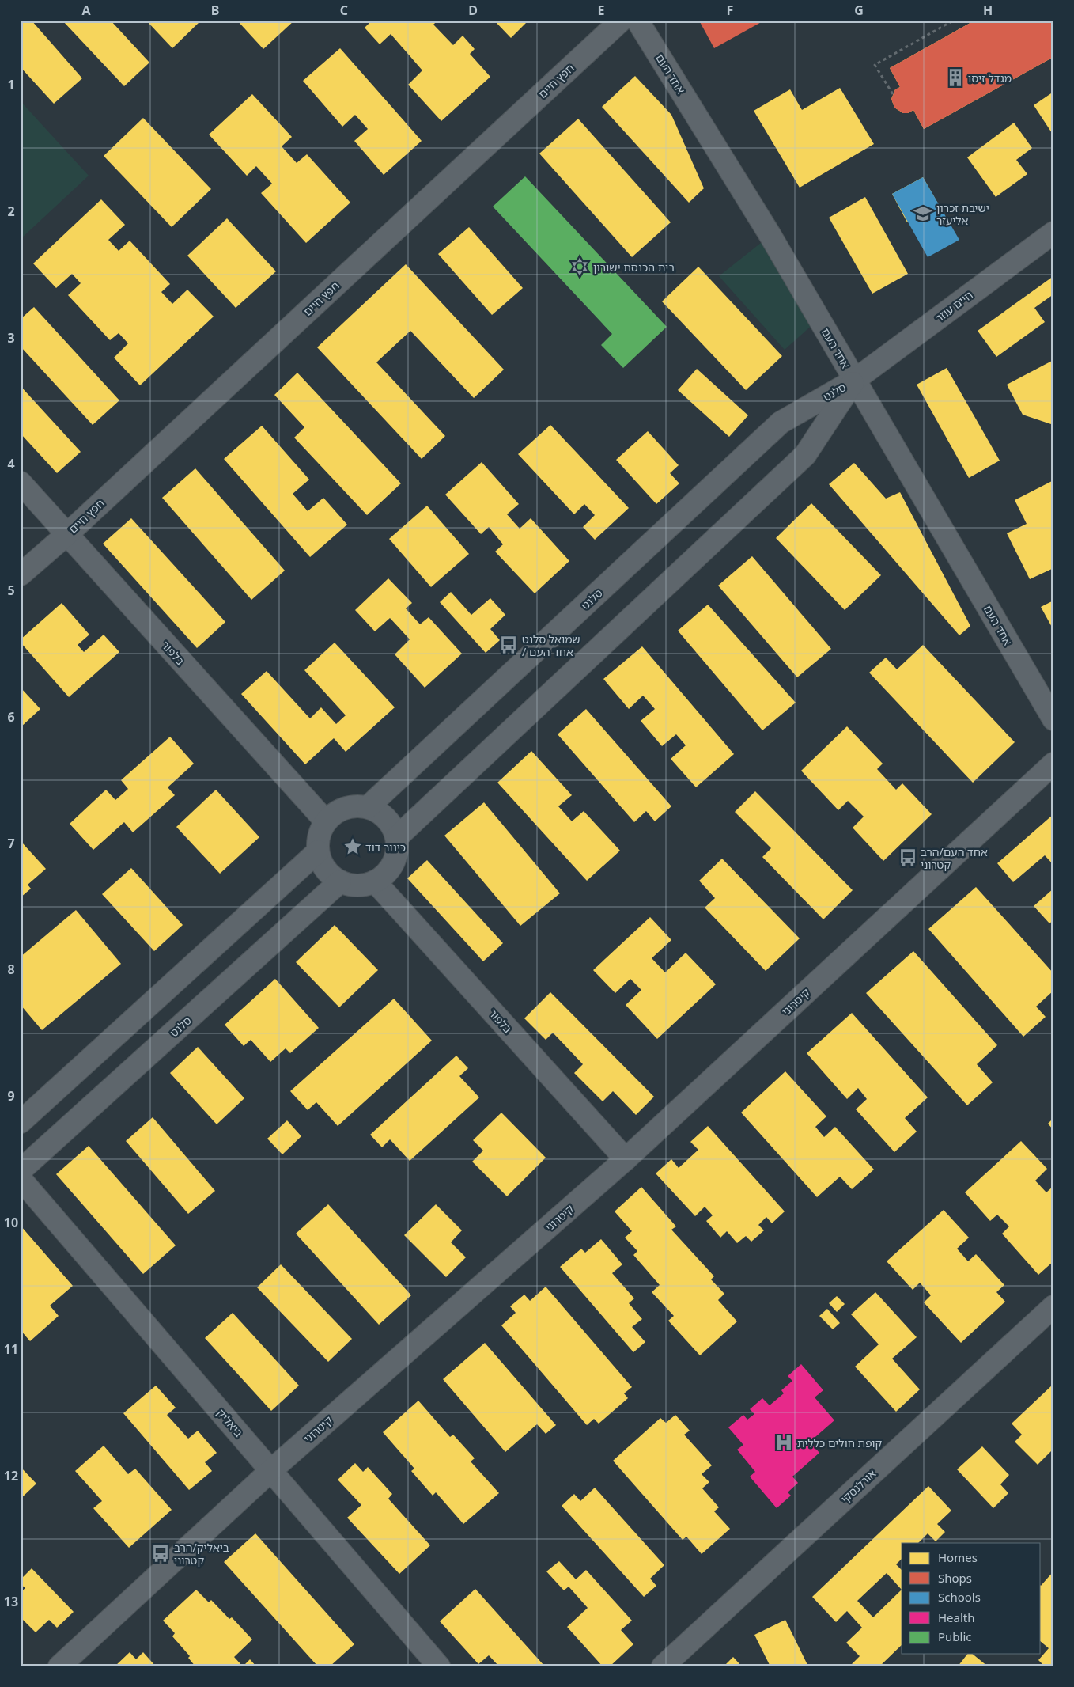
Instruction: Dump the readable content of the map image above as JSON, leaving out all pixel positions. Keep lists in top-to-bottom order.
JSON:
{
  "streets": {
    "street": [
      "אחד העם",
      "חפץ חיים",
      "חיים עוזר",
      "סלנט",
      "בלפור",
      "קיטרוני",
      "ביאליק",
      "אורלנסקי"
    ]
  },
  "crossings": [
    ["אחד העם", "חיים עוזר"],
    ["אחד העם", "סלנט"],
    ["חפץ חיים", "בלפור"],
    ["חיים עוזר", "סלנט"],
    ["סלנט", "בלפור"],
    ["בלפור", "קיטרוני"],
    ["קיטרוני", "ביאליק"]
  ],
  "places": {
    "building": ["מגדל זיסו"],
    "school or university": ["ישיבת זכרון אליעזר"],
    "synagogue": ["בית הכנסת ישורון"],
    "bus stop": ["שמואל סלנט / אחד העם", "אחד העם/הרב קטרוני", "ביאליק/הרב קטרוני"],
    "place": ["כינור דוד"],
    "hospital": ["קופת חולים כללית"]
  },
  "legend": [
    "Homes",
    "Shops",
    "Schools",
    "Health",
    "Public"
  ],
  "grid": {
    "columns": [
      "A",
      "B",
      "C",
      "D",
      "E",
      "F",
      "G",
      "H"
    ],
    "rows": [
      "1",
      "2",
      "3",
      "4",
      "5",
      "6",
      "7",
      "8",
      "9",
      "10",
      "11",
      "12",
      "13"
    ]
  }
}
